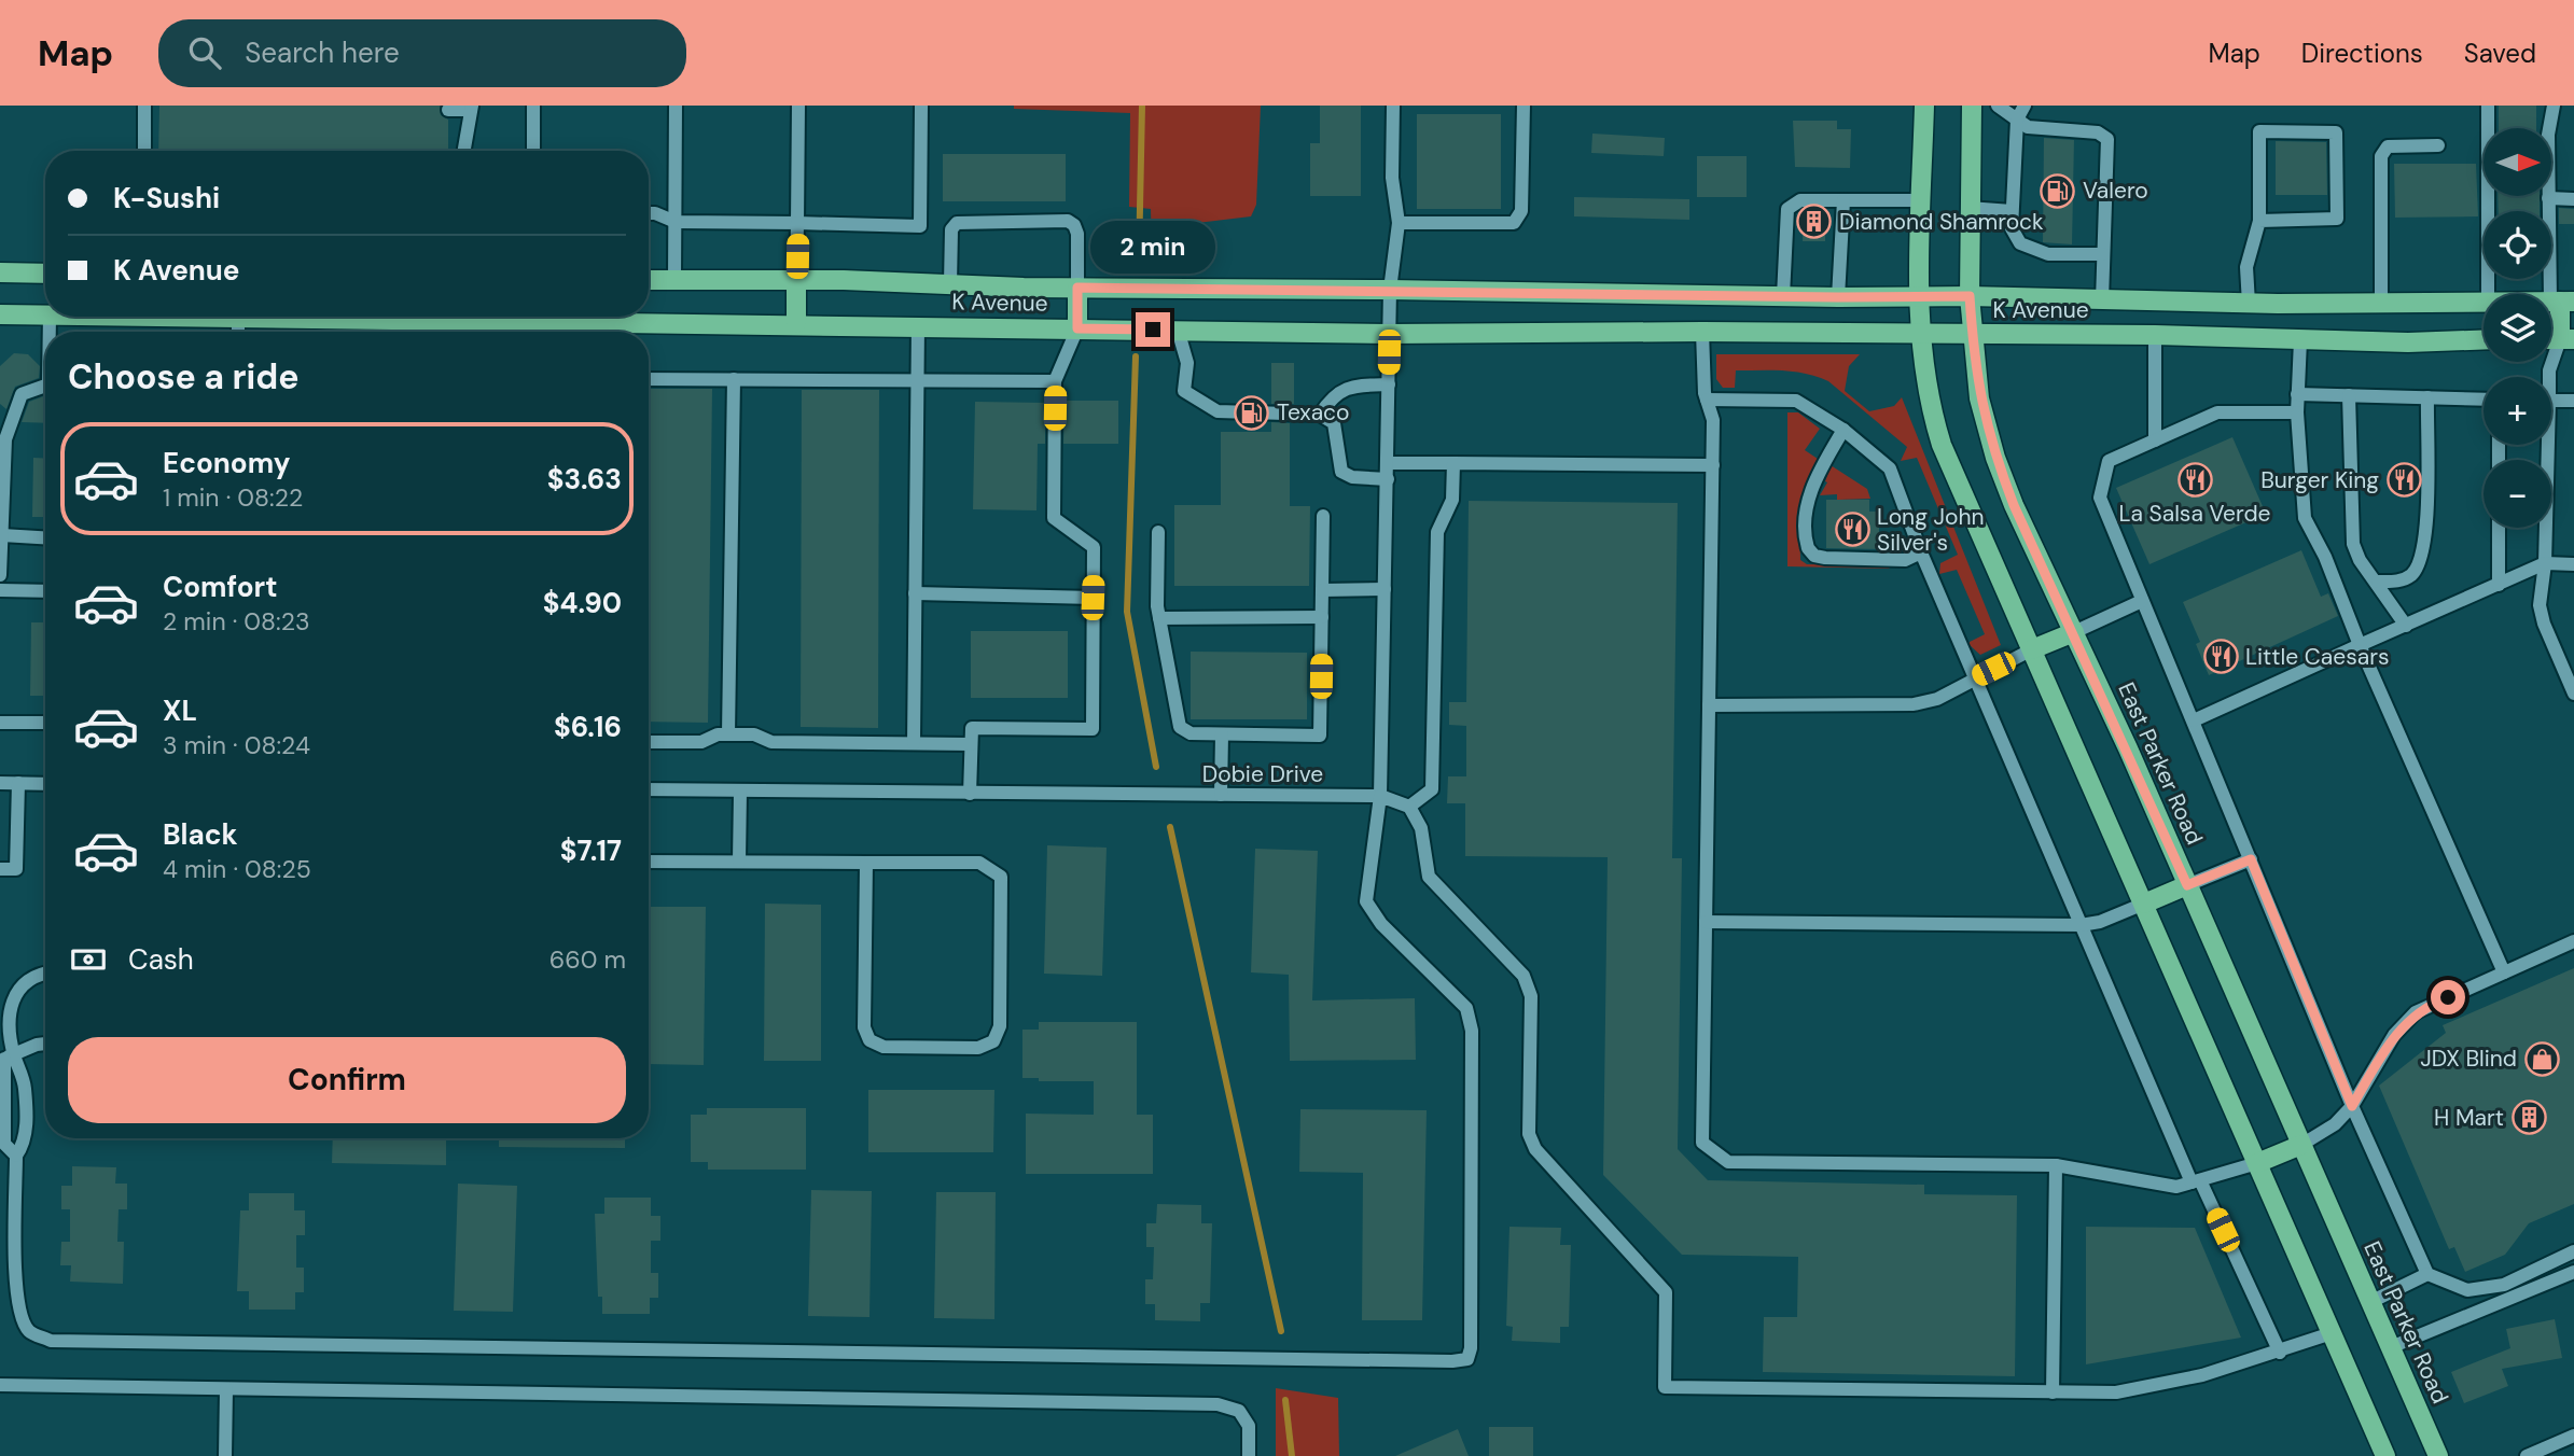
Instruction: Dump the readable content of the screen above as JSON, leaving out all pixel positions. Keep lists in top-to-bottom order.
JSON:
{
  "streets": {
    "main road": ["K Avenue", "East Parker Road"],
    "street": ["Dobie Drive"]
  },
  "crossings": [
    ["K Avenue", "East Parker Road"]
  ],
  "places": {
    "fuel station": ["Valero", "Texaco"],
    "building": ["Diamond Shamrock", "H Mart"],
    "restaurant": [
      "La Salsa Verde",
      "Burger King",
      "Long John Silver's",
      "Little Caesars"
    ],
    "shop": ["JDX Blind"]
  },
  "north": "right",
  "page": {
    "header": "Map",
    "search": "Search here",
    "nav": ["Map", "Directions", "Saved"],
    "map_buttons": ["+", "−"],
    "banner": ["K-Sushi", "K Avenue"],
    "bubble": "2 min",
    "heading": "Choose a ride",
    "list": [
      {
        "name": "Economy",
        "note": "1 min · 08:22",
        "value": "$3.63"
      },
      {
        "name": "Comfort",
        "note": "2 min · 08:23",
        "value": "$4.90"
      },
      {
        "name": "XL",
        "note": "3 min · 08:24",
        "value": "$6.16"
      },
      {
        "name": "Black",
        "note": "4 min · 08:25",
        "value": "$7.17"
      }
    ],
    "pay": ["Cash", "660 m"],
    "buttons": "Confirm"
  }
}
